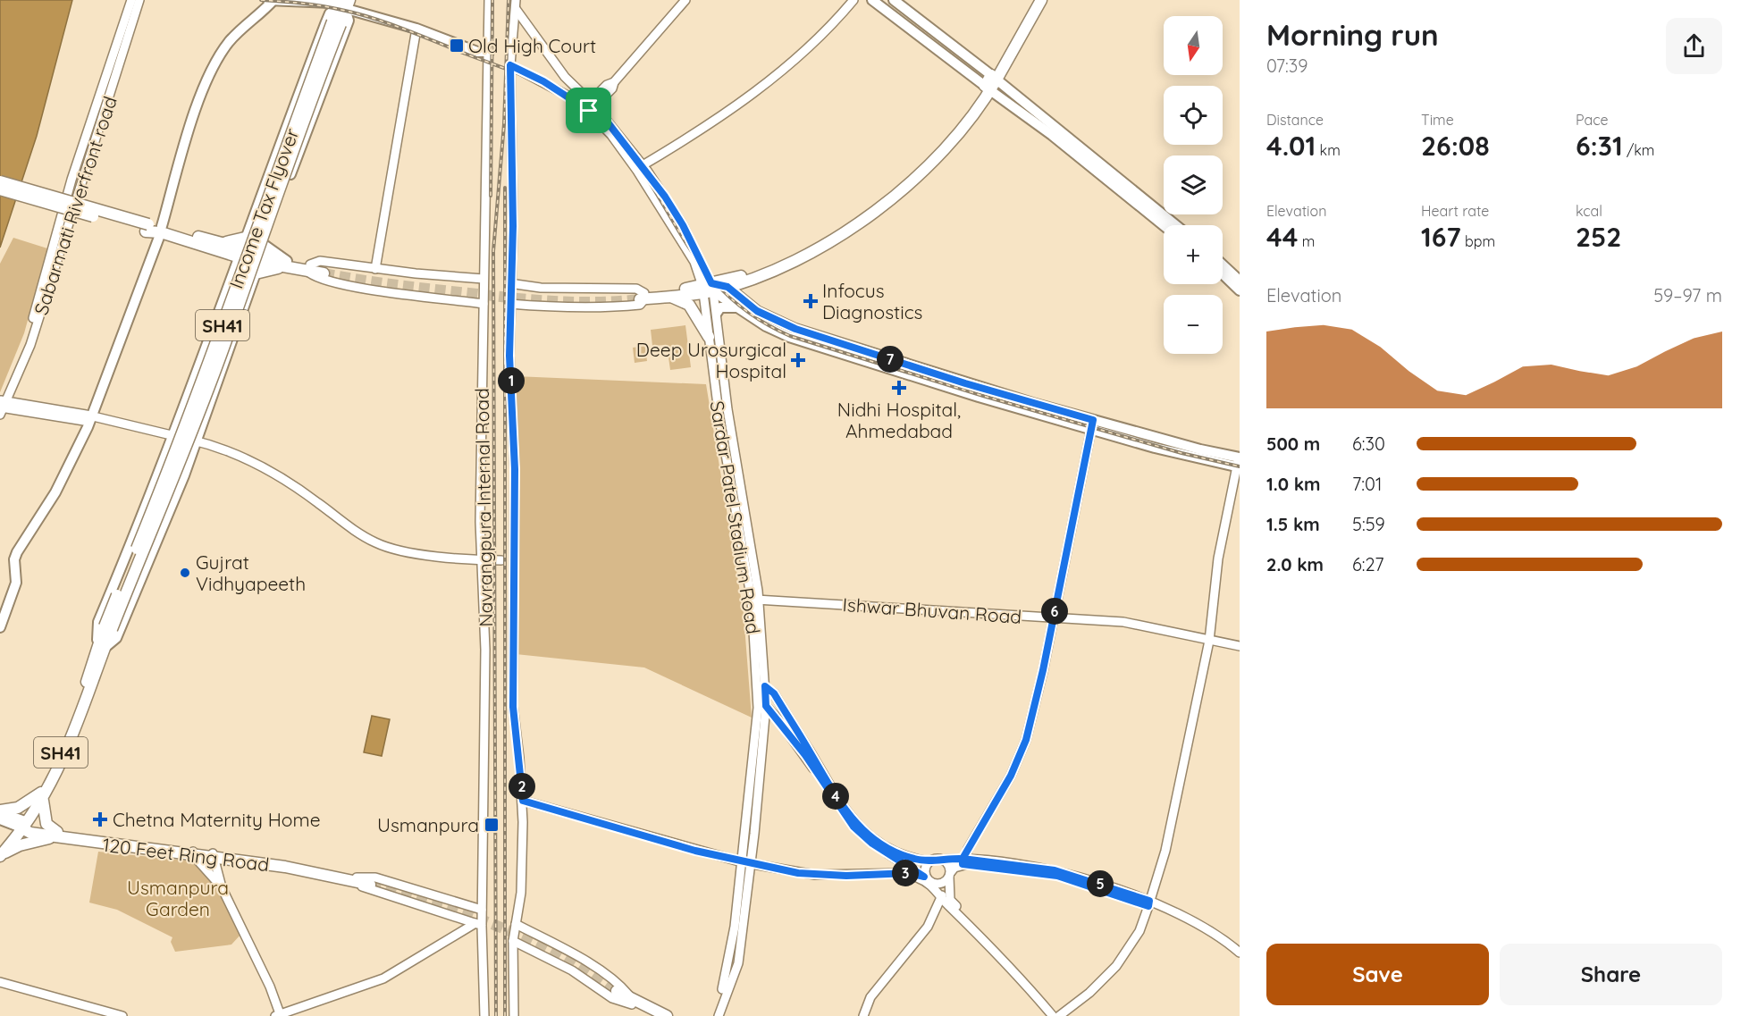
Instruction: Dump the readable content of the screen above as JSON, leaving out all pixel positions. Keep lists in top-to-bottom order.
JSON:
{
  "streets": {
    "main road": ["Income Tax Flyover", "SH41", "120 Feet Ring Road"],
    "street": [
      "Sabarmati Riverfront road",
      "Navrangpura Internal Road",
      "Sardar Patel Stadium Road",
      "Ishwar Bhuvan Road"
    ]
  },
  "crossings": [
    ["Income Tax Flyover", "SH41"],
    ["SH41", "120 Feet Ring Road"],
    ["Sardar Patel Stadium Road", "Ishwar Bhuvan Road"]
  ],
  "parks": ["Usmanpura Garden"],
  "places": {
    "transit": ["Old High Court", "Usmanpura"],
    "health": [
      "Infocus Diagnostics",
      "Deep Urosurgical Hospital",
      "Nidhi Hospital, Ahmedabad",
      "Chetna Maternity Home"
    ],
    "other": ["Gujrat Vidhyapeeth"]
  },
  "north": "bottom",
  "page": {
    "heading": ["Morning run", "07:39"],
    "map_buttons": ["+", "−"],
    "stats": [
      ["Distance", "4.01 km"],
      ["Time", "26:08"],
      ["Pace", "6:31 /km"],
      ["Elevation", "44 m"],
      ["Heart rate", "167 bpm"],
      ["kcal", "252"]
    ],
    "chart": ["Elevation", "59–97 m"],
    "pins": [
      "7",
      "1",
      "6",
      "2",
      "4",
      "3",
      "5"
    ],
    "list": [
      {
        "name": "500 m",
        "note": "6:30"
      },
      {
        "name": "1.0 km",
        "note": "7:01"
      },
      {
        "name": "1.5 km",
        "note": "5:59"
      },
      {
        "name": "2.0 km",
        "note": "6:27"
      }
    ],
    "buttons": ["Save", "Share"]
  }
}
